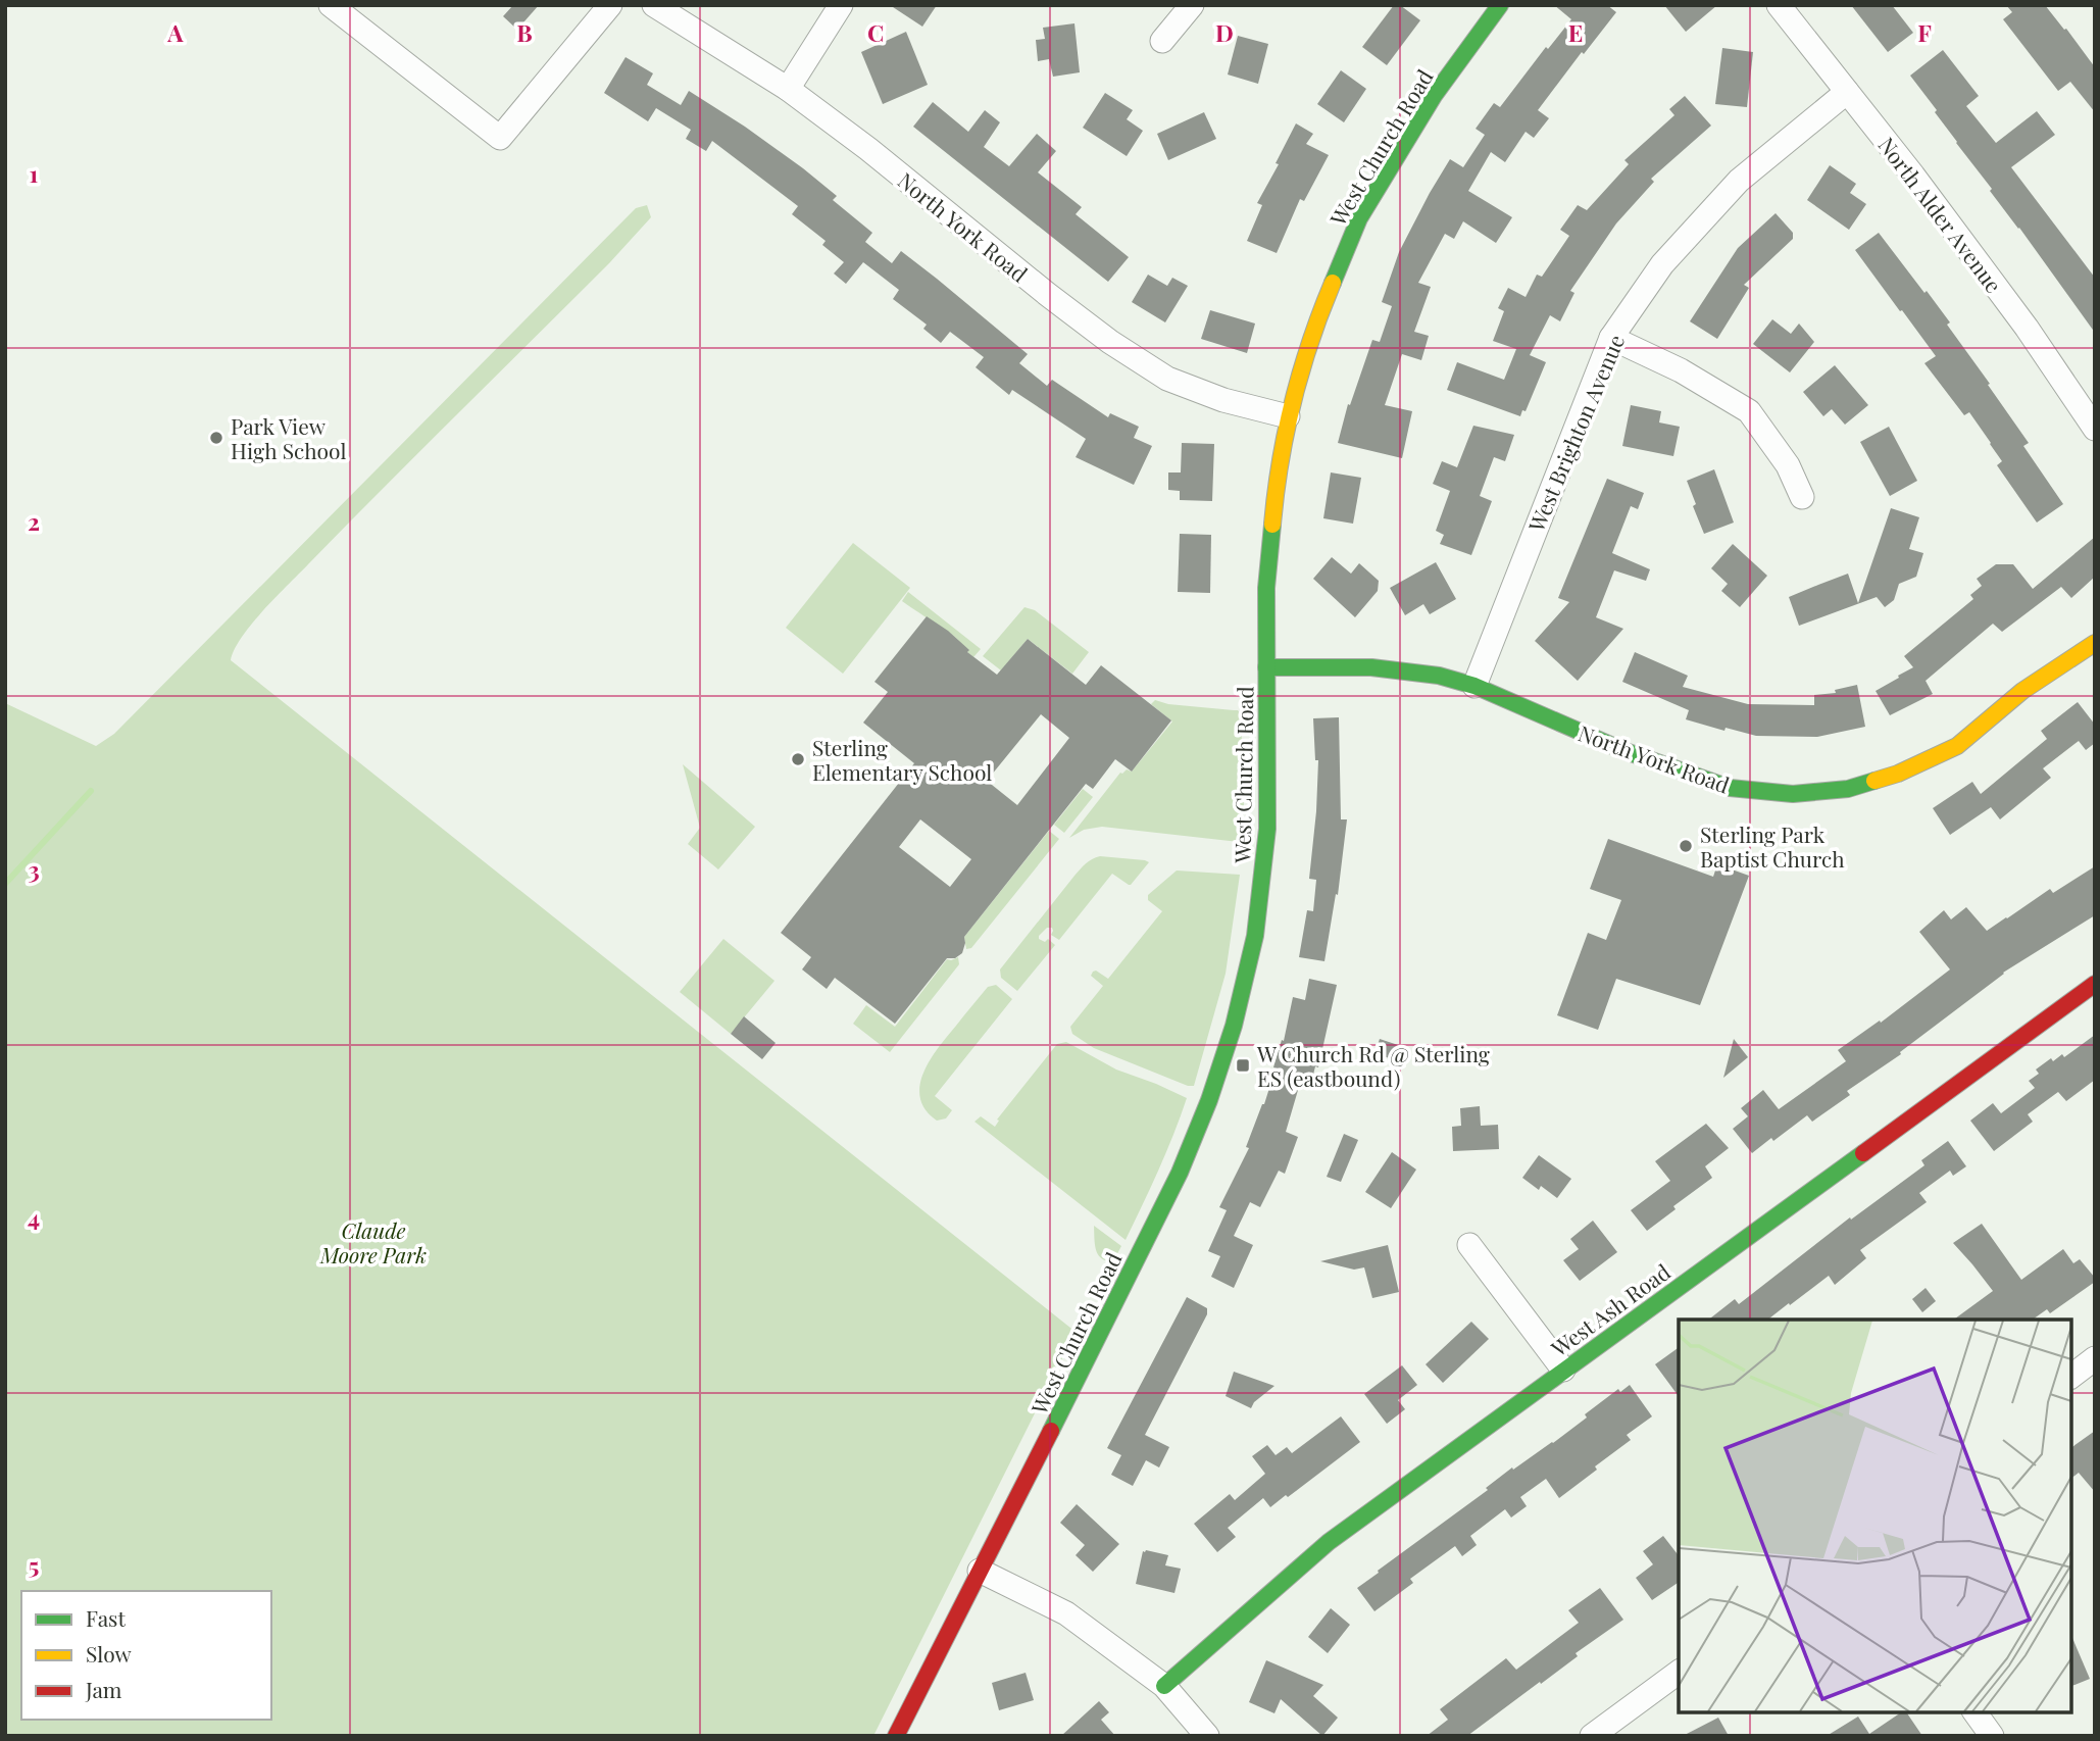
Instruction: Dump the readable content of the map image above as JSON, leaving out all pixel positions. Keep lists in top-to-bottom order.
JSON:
{
  "streets": {
    "street": [
      "West Church Road",
      "North Alder Avenue",
      "North York Road",
      "West Brighton Avenue",
      "West Ash Road"
    ]
  },
  "crossings": [
    ["West Church Road", "North York Road"],
    ["North Alder Avenue", "West Brighton Avenue"],
    ["North York Road", "West Brighton Avenue"]
  ],
  "parks": ["Claude Moore Park"],
  "places": {
    "other": ["Park View High School", "Sterling Elementary School", "Sterling Park Baptist Church"],
    "transit": ["W Church Rd @ Sterling ES (eastbound)"]
  },
  "legend": ["Fast", "Slow", "Jam"],
  "grid": {
    "columns": [
      "A",
      "B",
      "C",
      "D",
      "E",
      "F"
    ],
    "rows": [
      "1",
      "2",
      "3",
      "4",
      "5"
    ]
  }
}
